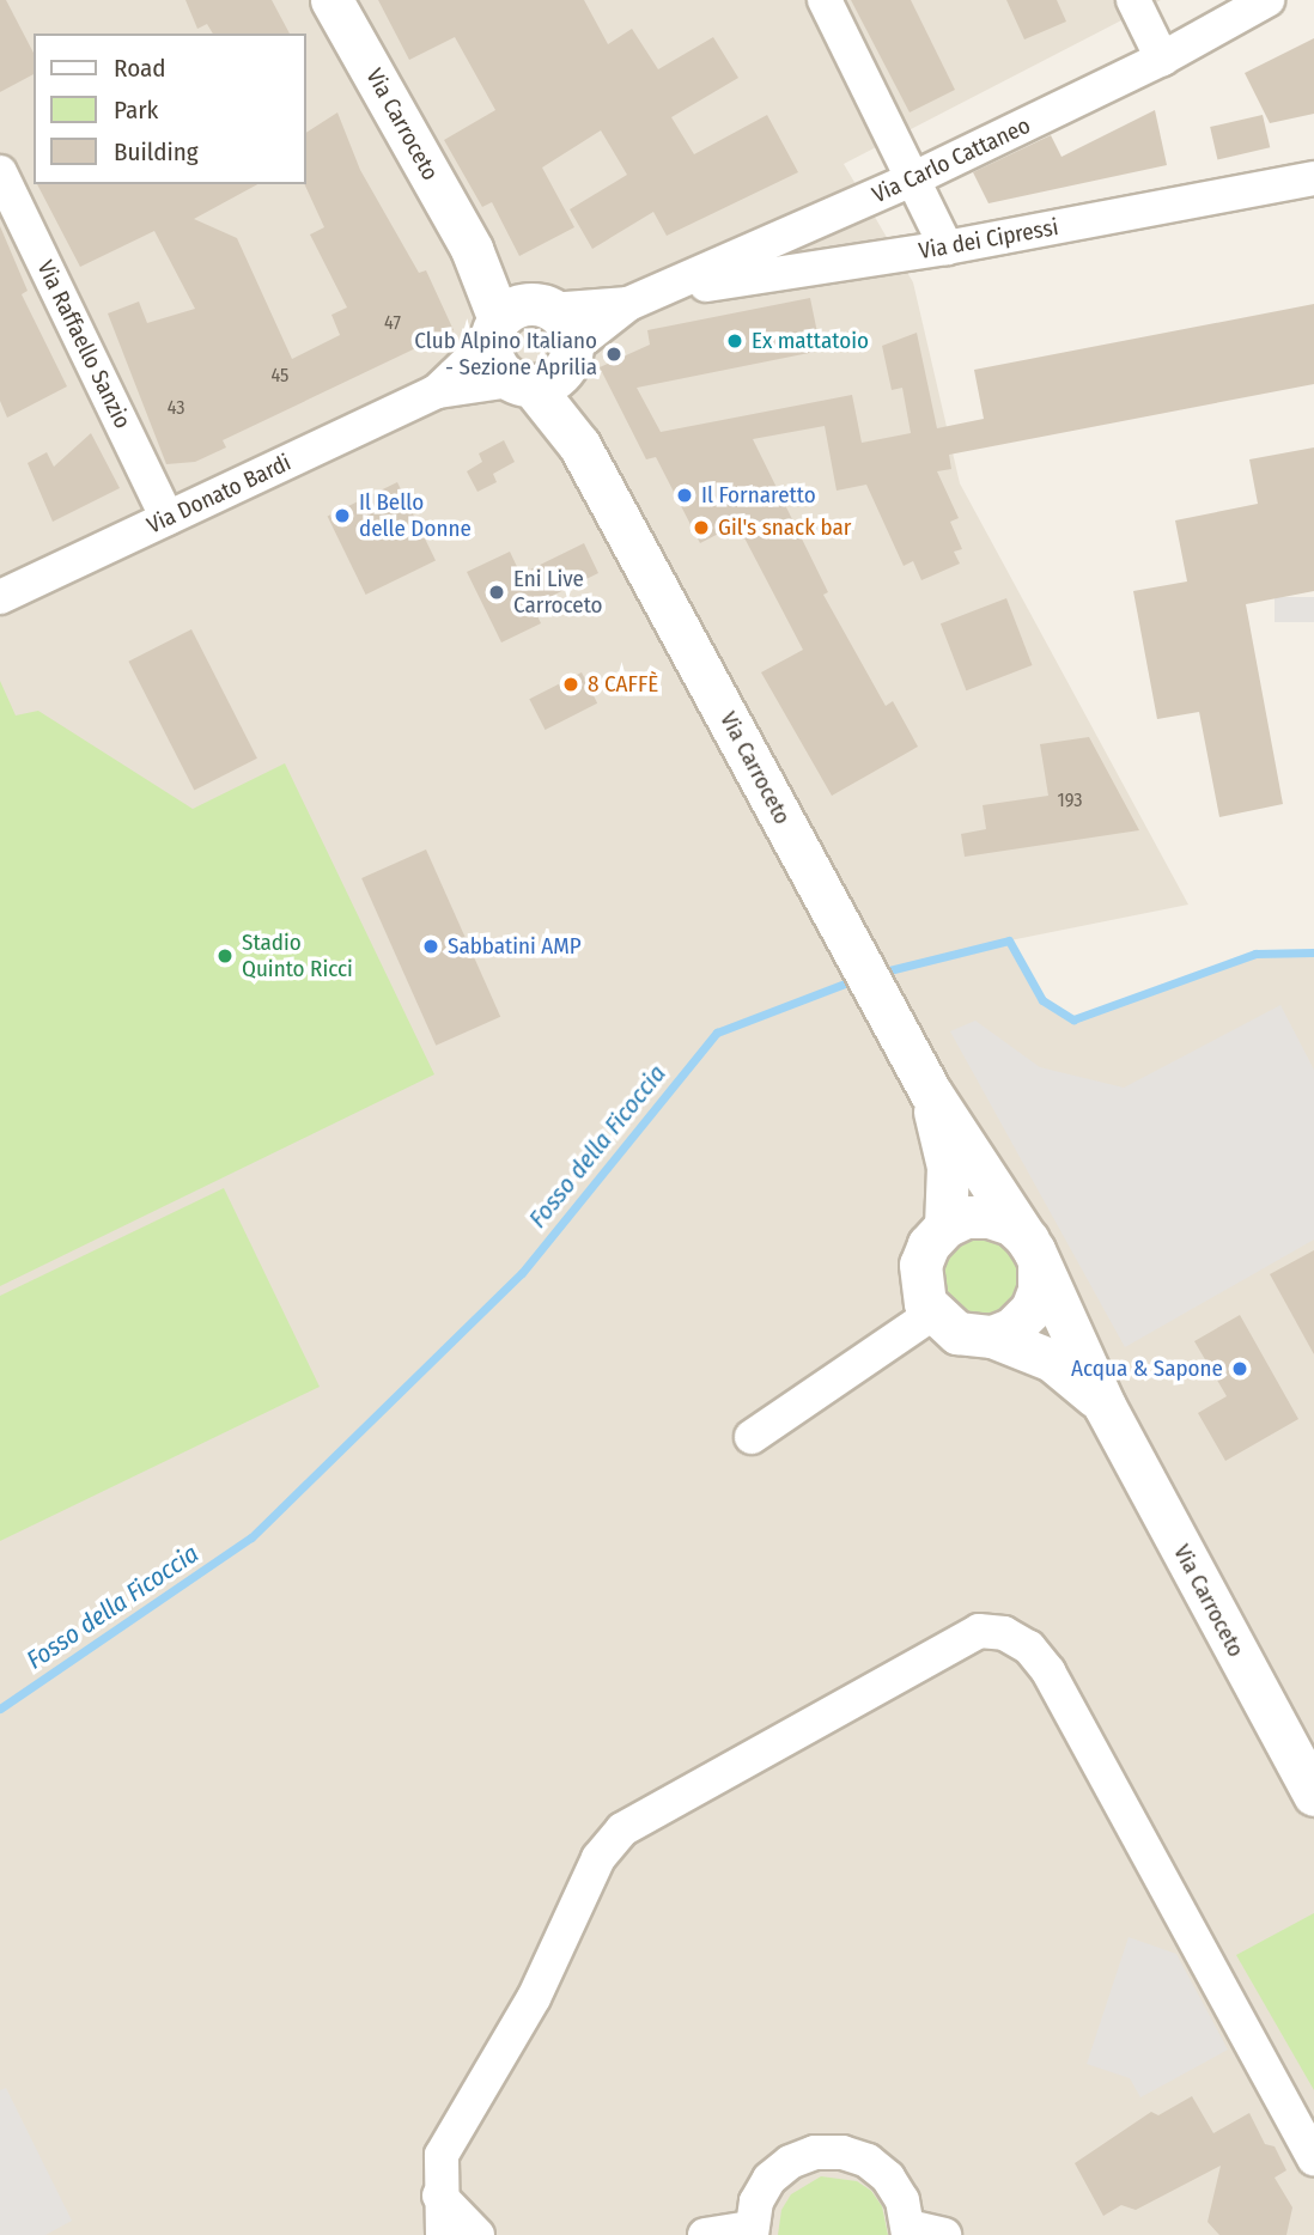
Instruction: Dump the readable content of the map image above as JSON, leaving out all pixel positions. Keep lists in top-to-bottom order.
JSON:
{
  "streets": {
    "street": [
      "Via Carroceto",
      "Via Carlo Cattaneo",
      "Via dei Cipressi",
      "Via Raffaello Sanzio",
      "Via Donato Bardi"
    ]
  },
  "crossings": [
    ["Via Carroceto", "Via Carlo Cattaneo"],
    ["Via Carroceto", "Via Donato Bardi"],
    ["Via Carlo Cattaneo", "Via dei Cipressi"],
    ["Via Carlo Cattaneo", "Via Donato Bardi"],
    ["Via Raffaello Sanzio", "Via Donato Bardi"]
  ],
  "water": ["Fosso della Ficoccia"],
  "places": [
    "Ex mattatoio",
    "Club Alpino Italiano - Sezione Aprilia",
    "Il Fornaretto",
    "Il Bello delle Donne",
    "Gil's snack bar",
    "Eni Live Carroceto",
    "8 CAFFÈ",
    "Sabbatini AMP",
    "Stadio Quinto Ricci",
    "Acqua & Sapone"
  ],
  "house_numbers": [
    "47",
    "45",
    "43",
    "193"
  ],
  "legend": ["Road", "Park", "Building"]
}
